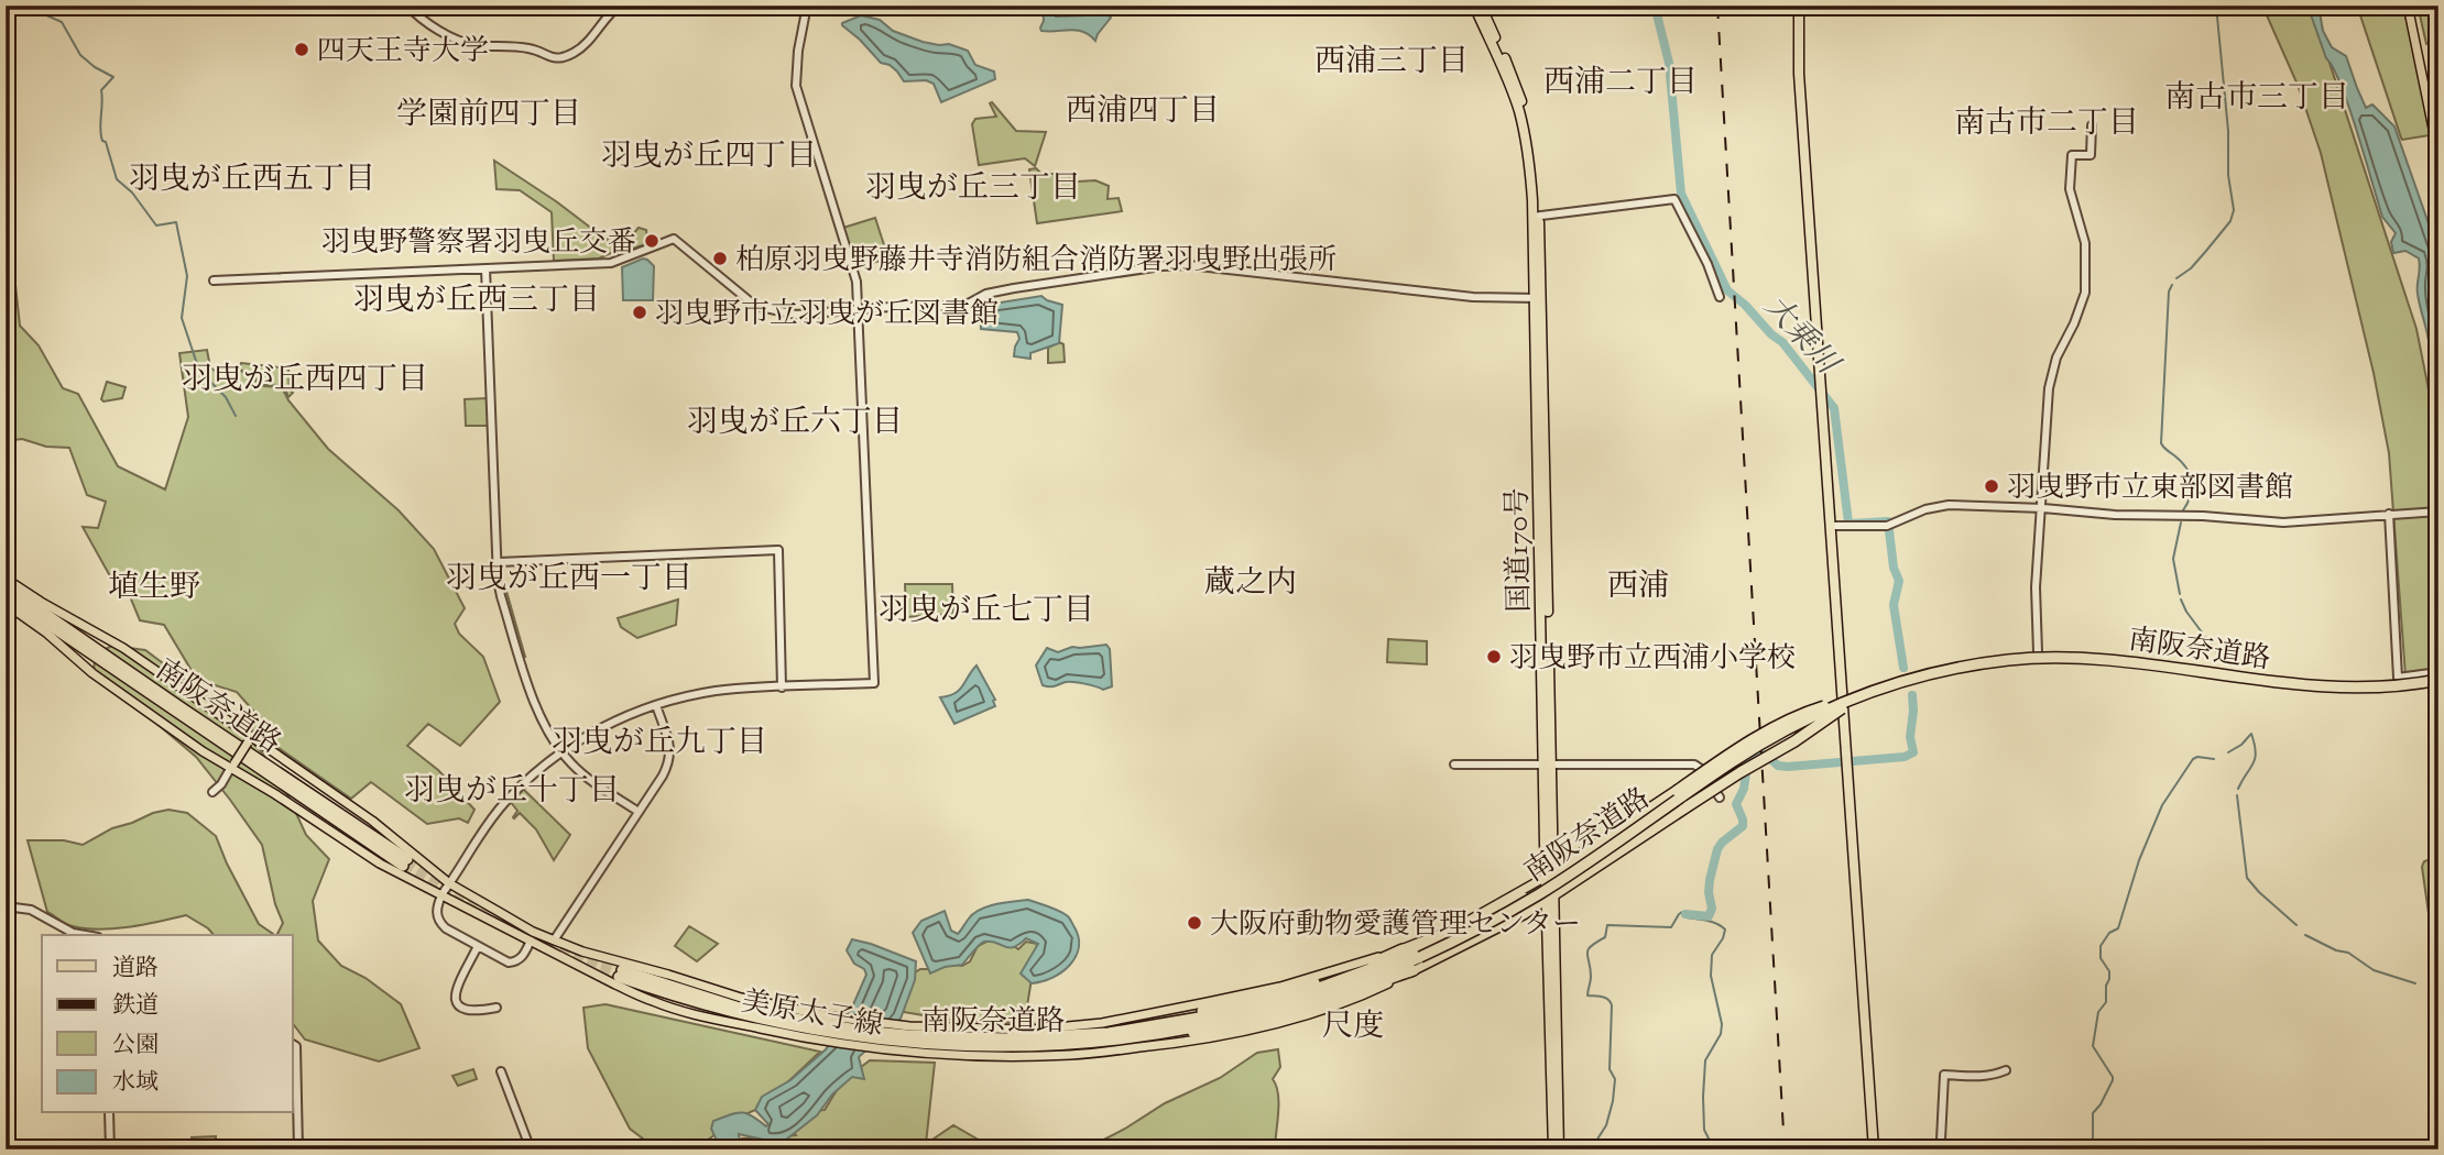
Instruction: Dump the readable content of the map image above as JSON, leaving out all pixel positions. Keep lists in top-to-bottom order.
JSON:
{
  "streets": {
    "highway": ["国道170号", "南阪奈道路"],
    "main road": ["美原太子線"]
  },
  "crossings": [
    ["国道170号", "美原太子線"],
    ["南阪奈道路", "美原太子線"]
  ],
  "districts": [
    "西浦三丁目",
    "西浦二丁目",
    "南古市三丁目",
    "西浦四丁目",
    "学園前四丁目",
    "南古市二丁目",
    "羽曳が丘四丁目",
    "羽曳が丘西五丁目",
    "羽曳が丘三丁目",
    "羽曳が丘西三丁目",
    "羽曳が丘西四丁目",
    "羽曳が丘六丁目",
    "羽曳が丘西一丁目",
    "蔵之内",
    "西浦",
    "埴生野",
    "羽曳が丘七丁目",
    "羽曳が丘九丁目",
    "羽曳が丘十丁目",
    "尺度"
  ],
  "water": ["大乗川"],
  "places": [
    "四天王寺大学",
    "羽曳野警察署羽曳丘交番",
    "柏原羽曳野藤井寺消防組合消防署羽曳野出張所",
    "羽曳野市立羽曳が丘図書館",
    "羽曳野市立東部図書館",
    "羽曳野市立西浦小学校",
    "大阪府動物愛護管理センター"
  ],
  "legend": [
    "道路",
    "鉄道",
    "公園",
    "水域"
  ]
}
